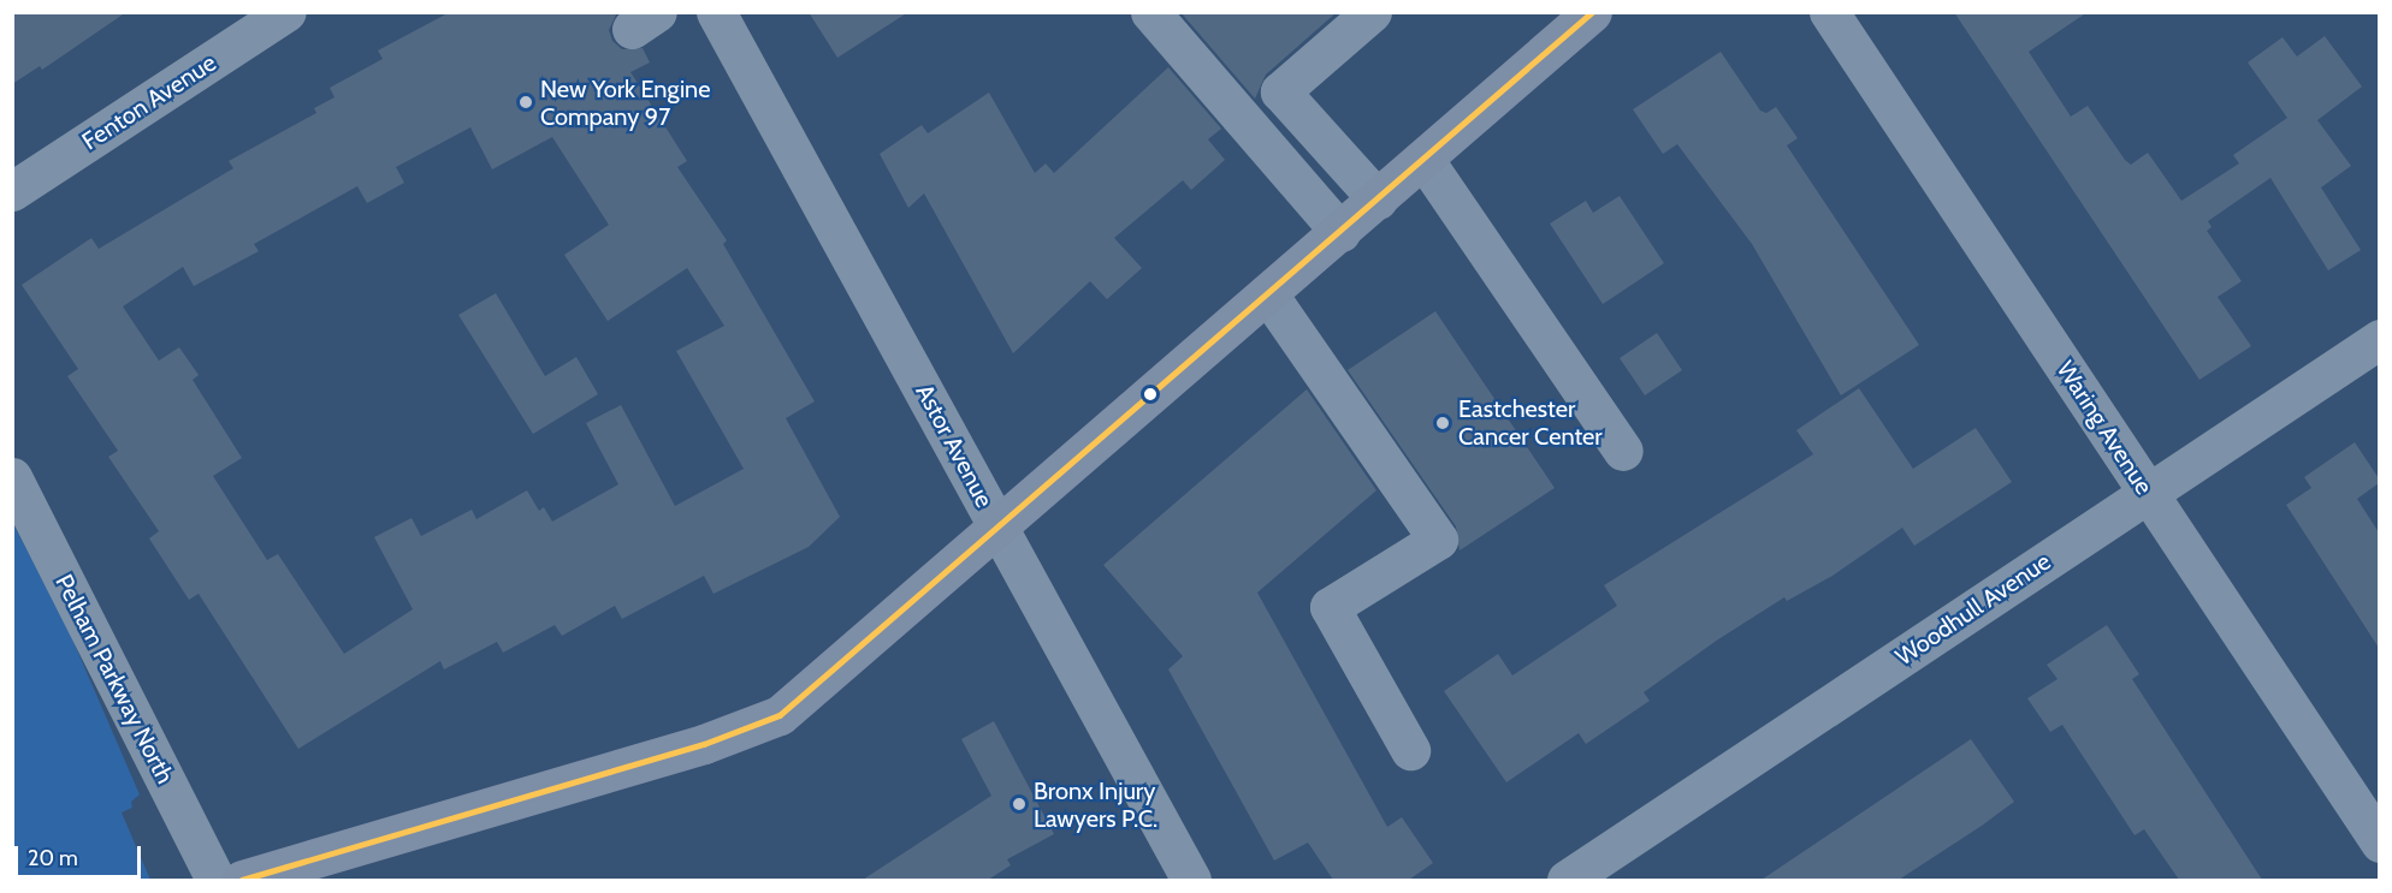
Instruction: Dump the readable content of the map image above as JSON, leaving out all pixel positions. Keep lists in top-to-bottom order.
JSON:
{
  "streets": {
    "street": [
      "Fenton Avenue",
      "Waring Avenue",
      "Astor Avenue",
      "Woodhull Avenue",
      "Pelham Parkway North"
    ]
  },
  "crossings": [
    ["Waring Avenue", "Woodhull Avenue"]
  ],
  "places": ["New York Engine Company 97", "Eastchester Cancer Center", "Bronx Injury Lawyers P.C."],
  "scale_bar": "20 m"
}
